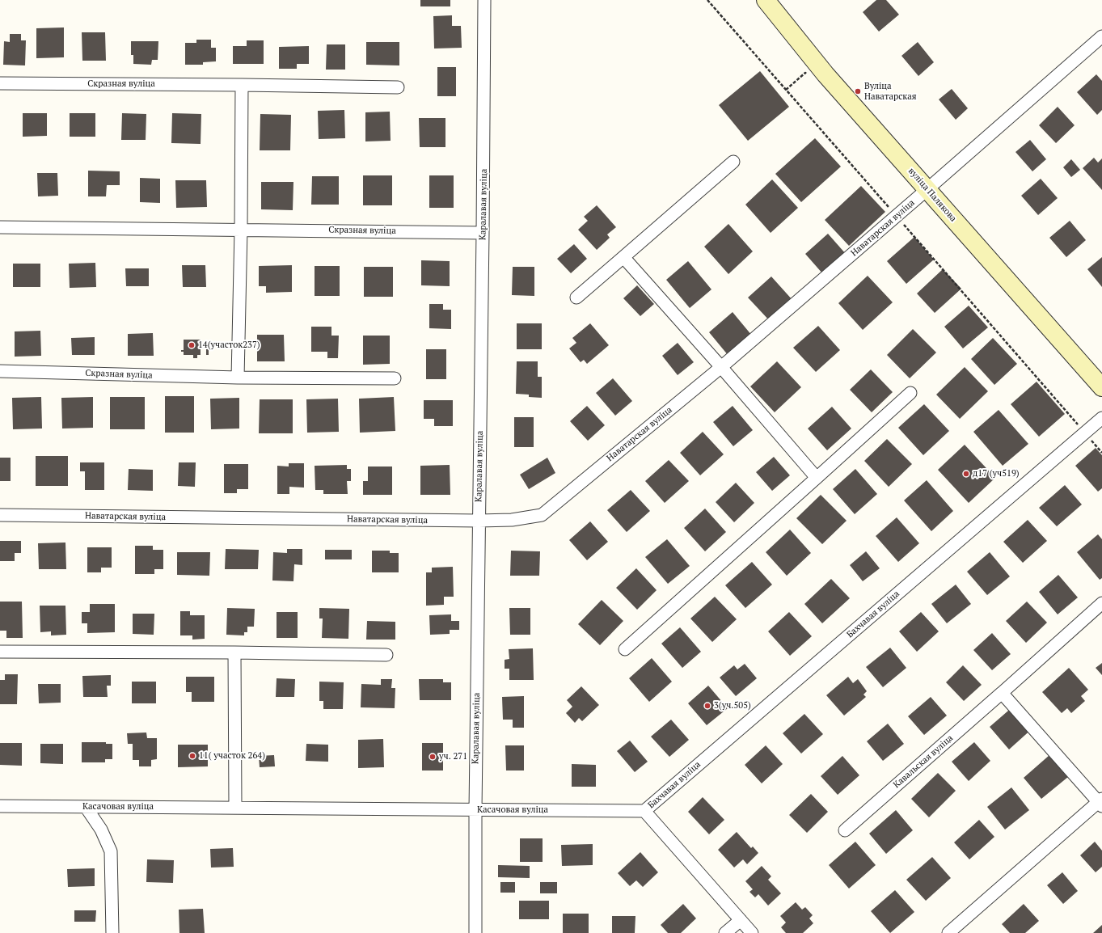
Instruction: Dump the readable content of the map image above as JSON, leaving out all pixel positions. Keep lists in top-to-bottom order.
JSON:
{
  "streets": {
    "street": [
      "Скразная вуліца",
      "вуліца Палякова",
      "Каралавая вуліца",
      "Наватарская вуліца",
      "Бахчавая вуліца",
      "Кавальская вуліца",
      "Касачовая вуліца"
    ]
  },
  "crossings": [
    ["Скразная вуліца", "Каралавая вуліца"],
    ["вуліца Палякова", "Наватарская вуліца"],
    ["Каралавая вуліца", "Наватарская вуліца"],
    ["Каралавая вуліца", "Касачовая вуліца"],
    ["Бахчавая вуліца", "Касачовая вуліца"]
  ],
  "places": [
    "Вуліца Наватарская",
    "14(участок237)",
    "д17 (уч519)",
    "3(уч.505)",
    "11( участок 264)",
    "уч. 271"
  ]
}
